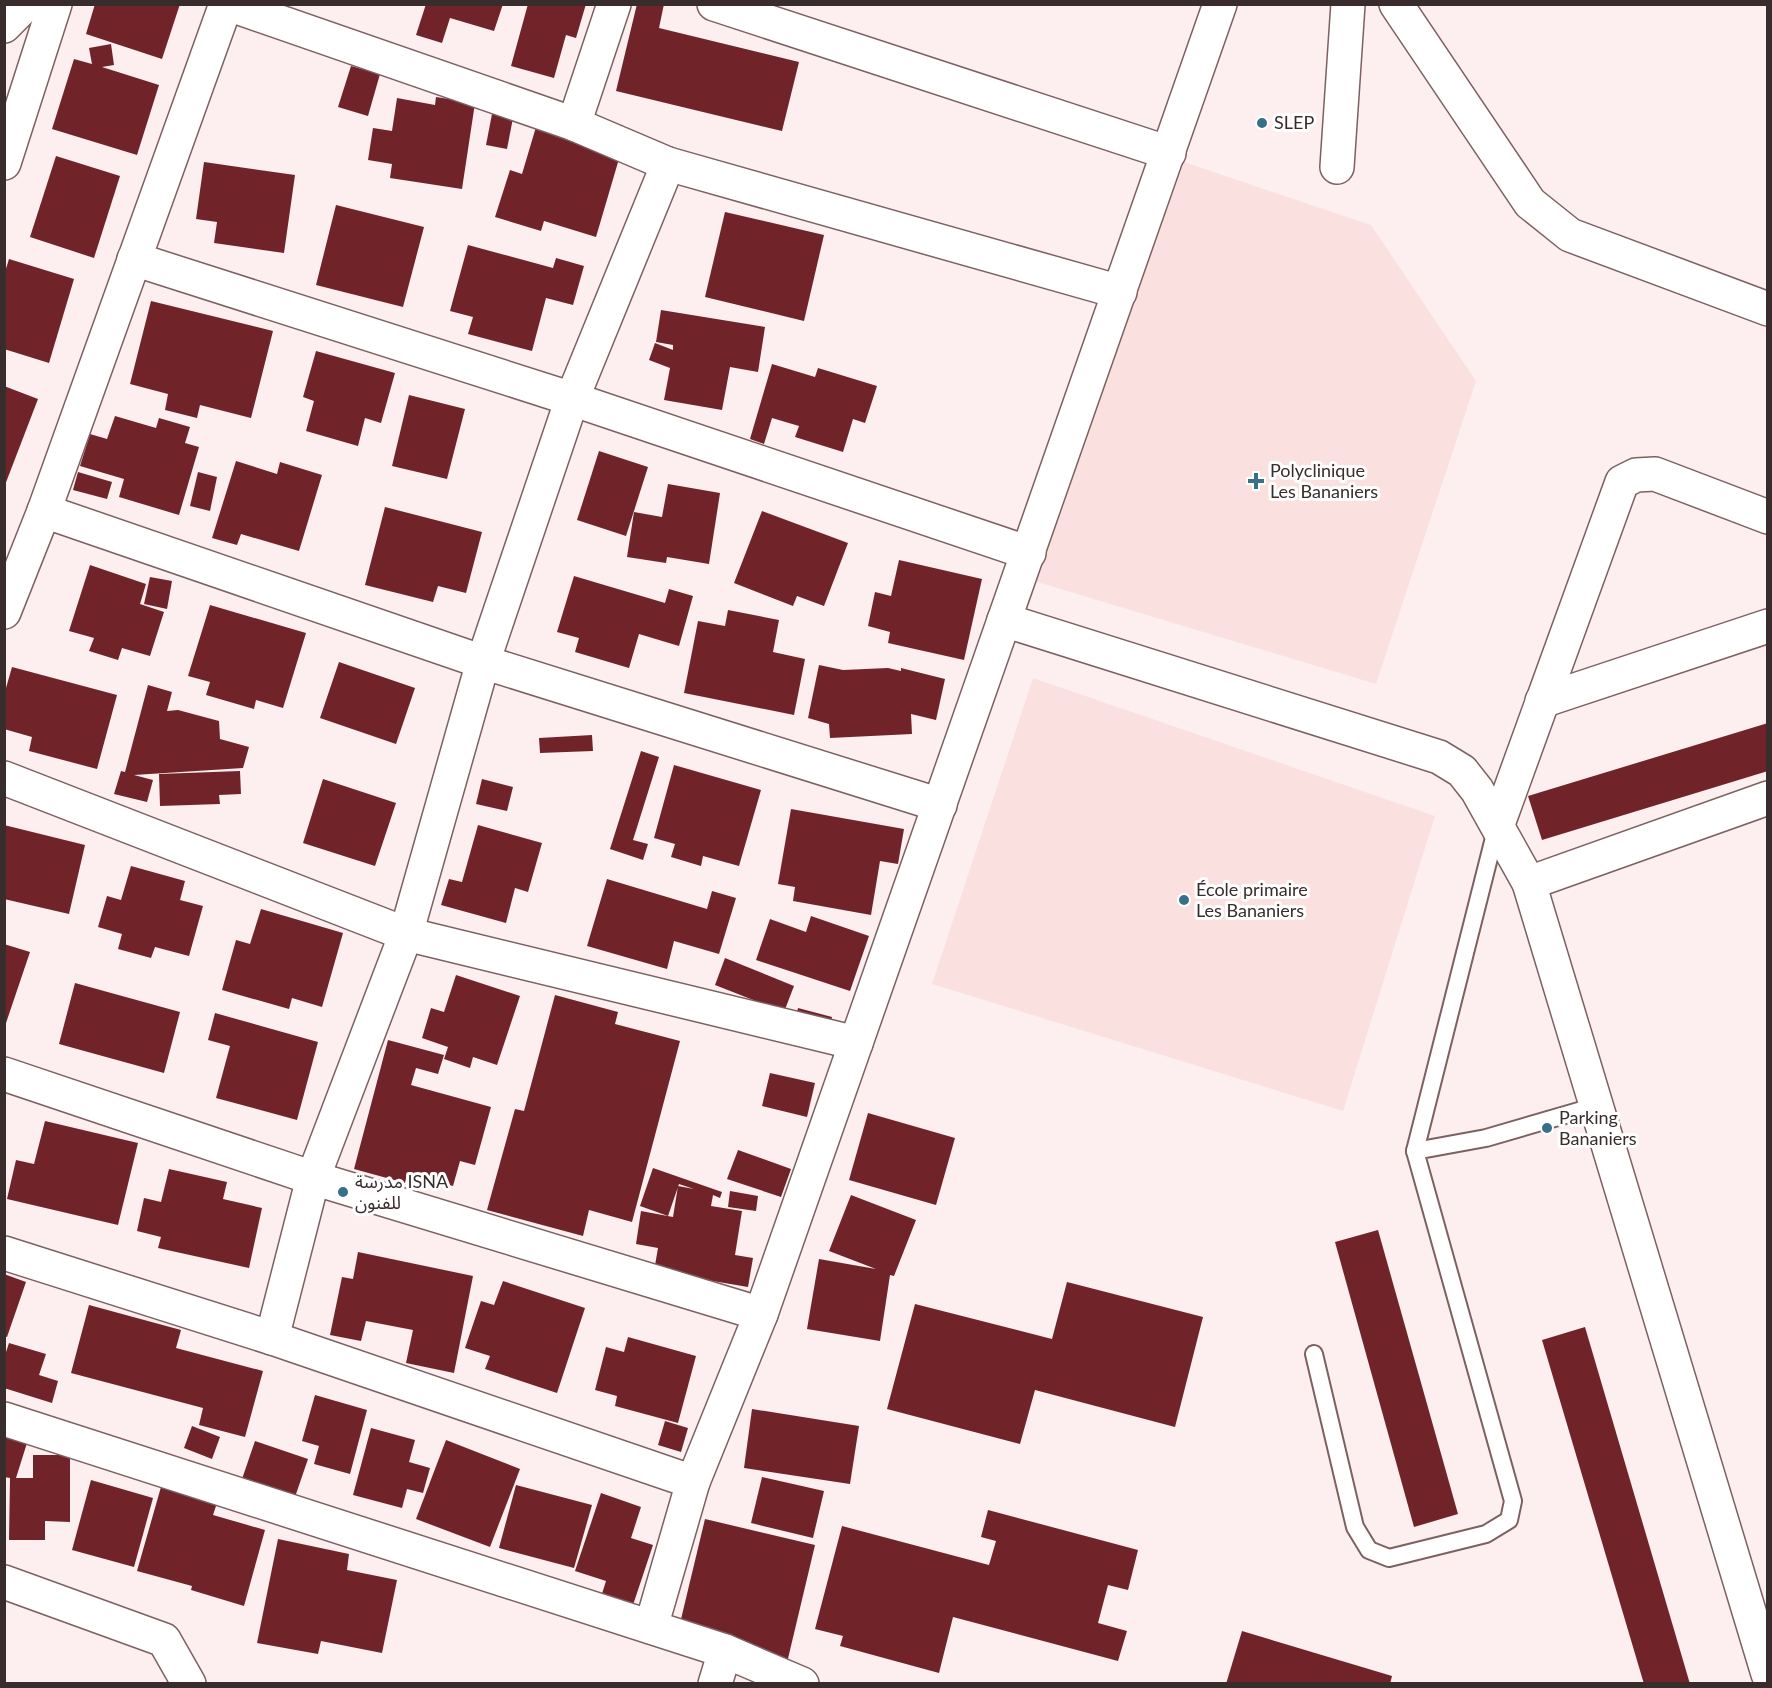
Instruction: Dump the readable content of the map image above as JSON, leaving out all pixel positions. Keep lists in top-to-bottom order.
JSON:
{
  "places": {
    "other": [
      "SLEP",
      "École primaire Les Bananiers",
      "Parking Bananiers",
      "مدرسة ISNA للفنون"
    ],
    "health": ["Polyclinique Les Bananiers"]
  }
}
